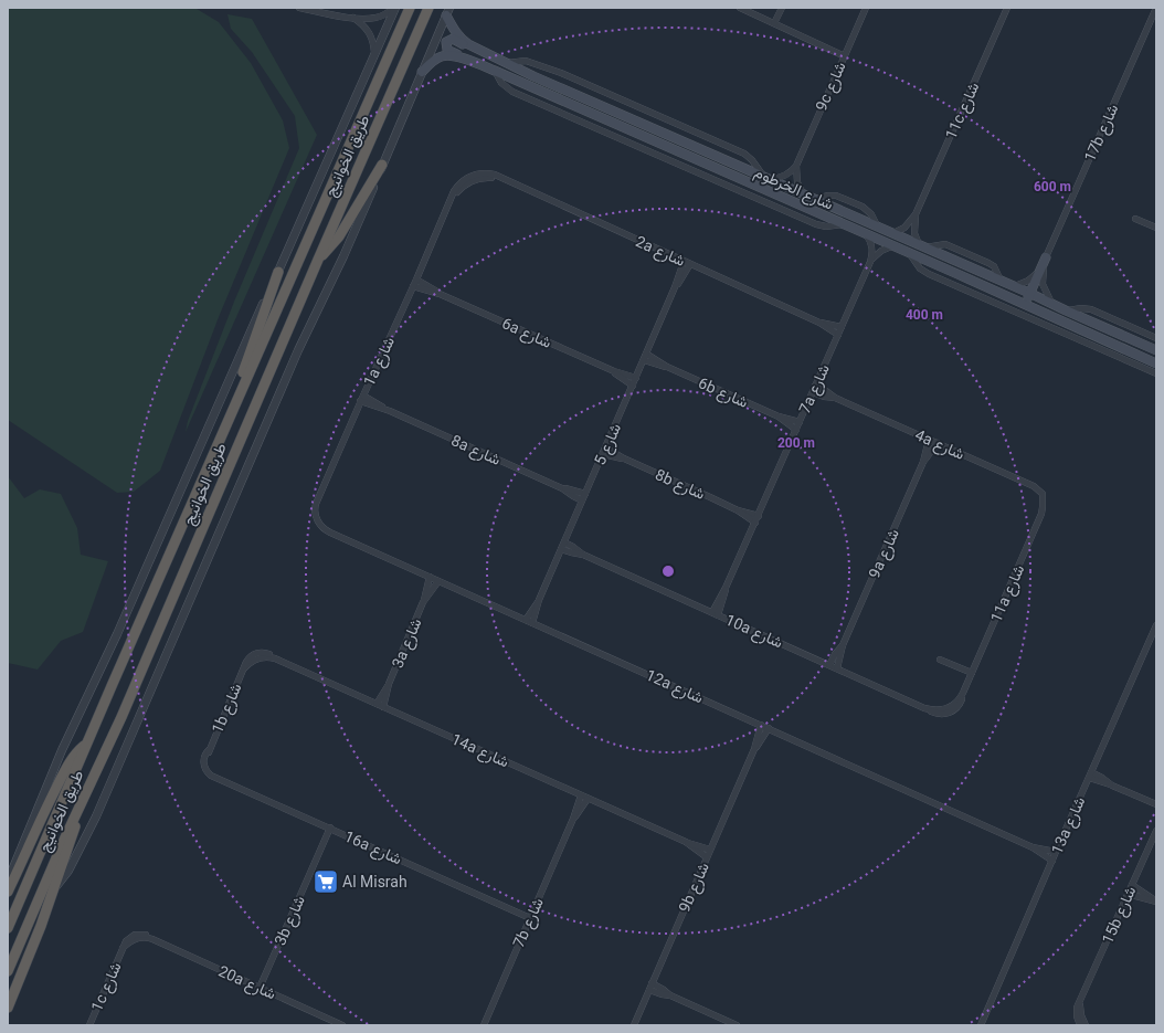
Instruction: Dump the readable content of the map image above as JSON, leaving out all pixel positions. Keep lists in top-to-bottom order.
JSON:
{
  "streets": {
    "highway": ["طريق الخوانيج"],
    "main road": ["شارع الخرطوم"],
    "street": [
      "9c شارع",
      "11c شارع",
      "17b شارع",
      "2a شارع",
      "6a شارع",
      "1a شارع",
      "7a شارع",
      "6b شارع",
      "شارع 5",
      "4a شارع",
      "8a شارع",
      "8b شارع",
      "9a شارع",
      "11a شارع",
      "10a شارع",
      "3a شارع",
      "12a شارع",
      "1b شارع",
      "14a شارع",
      "13a شارع",
      "16a شارع",
      "9b شارع",
      "15b شارع",
      "3b شارع",
      "7b شارع",
      "20a شارع",
      "1c شارع"
    ]
  },
  "crossings": [
    ["11c شارع", "شارع الخرطوم"],
    ["17b شارع", "شارع الخرطوم"],
    ["شارع الخرطوم", "7a شارع"],
    ["2a شارع", "1a شارع"],
    ["2a شارع", "7a شارع"],
    ["2a شارع", "شارع 5"],
    ["6a شارع", "1a شارع"],
    ["6a شارع", "شارع 5"],
    ["1a شارع", "8a شارع"],
    ["1a شارع", "12a شارع"],
    ["7a شارع", "6b شارع"],
    ["7a شارع", "4a شارع"],
    ["7a شارع", "8b شارع"],
    ["7a شارع", "10a شارع"],
    ["6b شارع", "شارع 5"],
    ["شارع 5", "8a شارع"],
    ["شارع 5", "8b شارع"],
    ["شارع 5", "10a شارع"],
    ["شارع 5", "12a شارع"],
    ["4a شارع", "9a شارع"],
    ["4a شارع", "11a شارع"],
    ["9a شارع", "10a شارع"],
    ["11a شارع", "10a شارع"],
    ["3a شارع", "12a شارع"],
    ["3a شارع", "14a شارع"],
    ["12a شارع", "13a شارع"],
    ["12a شارع", "9b شارع"],
    ["1b شارع", "14a شارع"],
    ["1b شارع", "16a شارع"],
    ["14a شارع", "9b شارع"],
    ["14a شارع", "7b شارع"],
    ["16a شارع", "3b شارع"],
    ["16a شارع", "7b شارع"],
    ["3b شارع", "20a شارع"],
    ["20a شارع", "1c شارع"]
  ],
  "places": {
    "supermarket": ["Al Misrah"]
  },
  "rings": ["600 m", "400 m", "200 m"]
}
